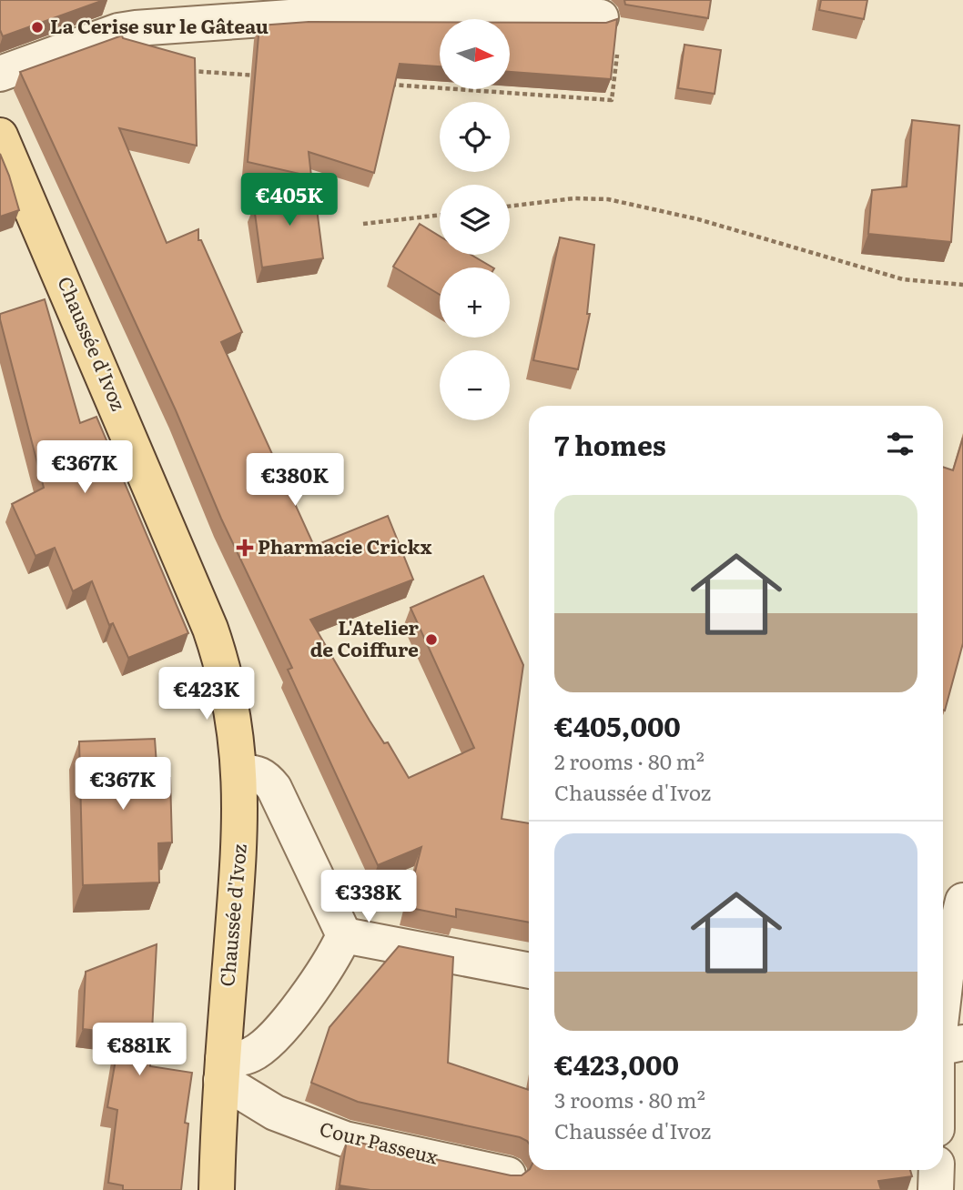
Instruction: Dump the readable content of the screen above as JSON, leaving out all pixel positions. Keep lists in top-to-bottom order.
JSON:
{
  "streets": {
    "main road": ["Chaussée d'Ivoz"],
    "street": ["Cour Passeux"]
  },
  "crossings": [
    ["Chaussée d'Ivoz", "Cour Passeux"]
  ],
  "places": {
    "other": ["La Cerise sur le Gâteau", "L'Atelier de Coiffure"],
    "health": ["Pharmacie Crickx"]
  },
  "north": "right",
  "page": {
    "map_buttons": ["+", "−"],
    "price": [
      "€405K",
      "€367K",
      "€380K",
      "€423K",
      "€367K",
      "€338K",
      "€881K"
    ],
    "heading": "7 homes",
    "list": [
      {
        "name": "€405,000",
        "note": "2 rooms · 80 m² · Chaussée d'Ivoz"
      },
      {
        "name": "€423,000",
        "note": "3 rooms · 80 m² · Chaussée d'Ivoz"
      }
    ]
  }
}
